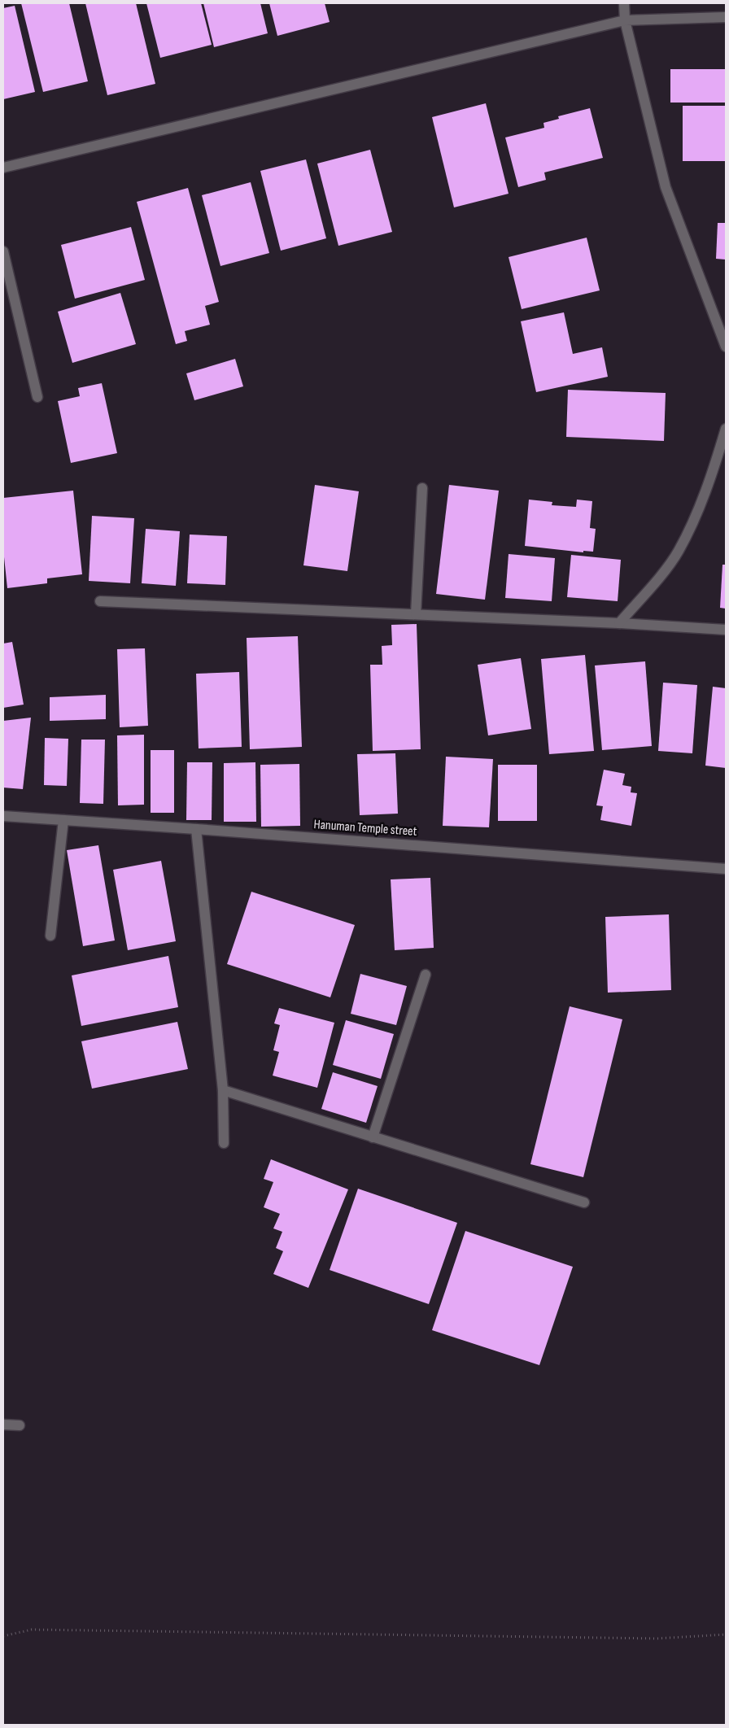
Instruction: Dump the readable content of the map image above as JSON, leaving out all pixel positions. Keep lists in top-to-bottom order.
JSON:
{
  "streets": {
    "street": ["Hanuman Temple street"]
  }
}
